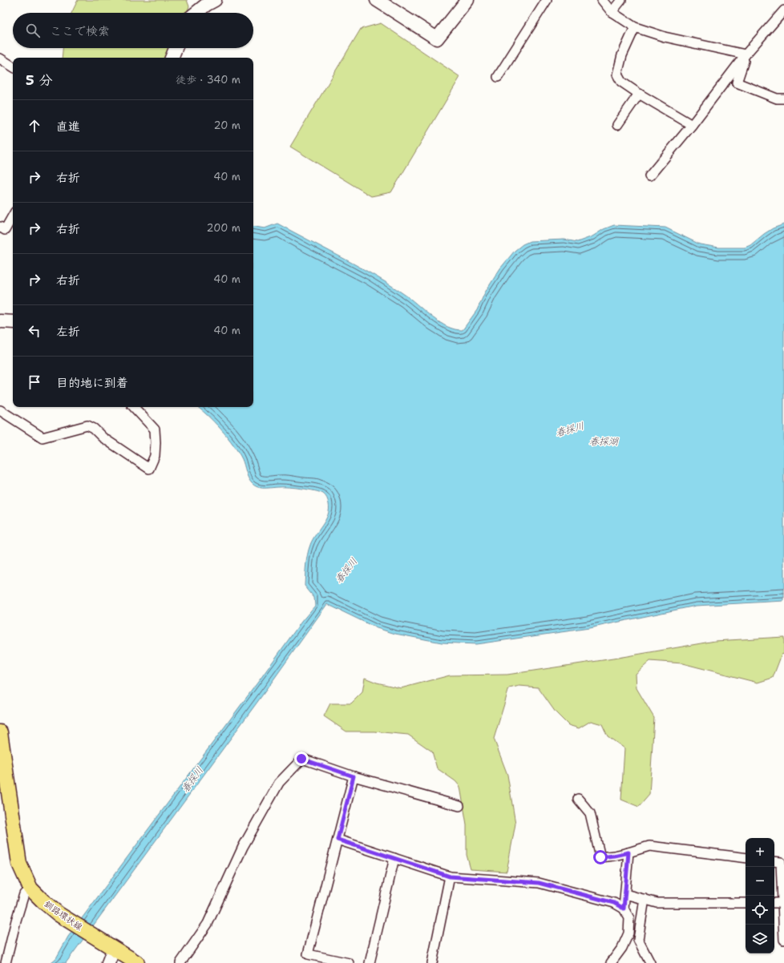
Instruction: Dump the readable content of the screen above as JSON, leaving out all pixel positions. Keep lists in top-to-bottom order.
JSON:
{
  "streets": {
    "main road": ["釧路環状線"]
  },
  "water": ["春採川", "春採湖"],
  "page": {
    "search": "ここで検索",
    "heading": ["5 分", "徒歩 · 340 m"],
    "list": [
      ["直進", "20 m"],
      ["右折", "40 m"],
      ["右折", "200 m"],
      ["右折", "40 m"],
      ["左折", "40 m"],
      "目的地に到着"
    ],
    "map_buttons": ["+", "−"]
  }
}
